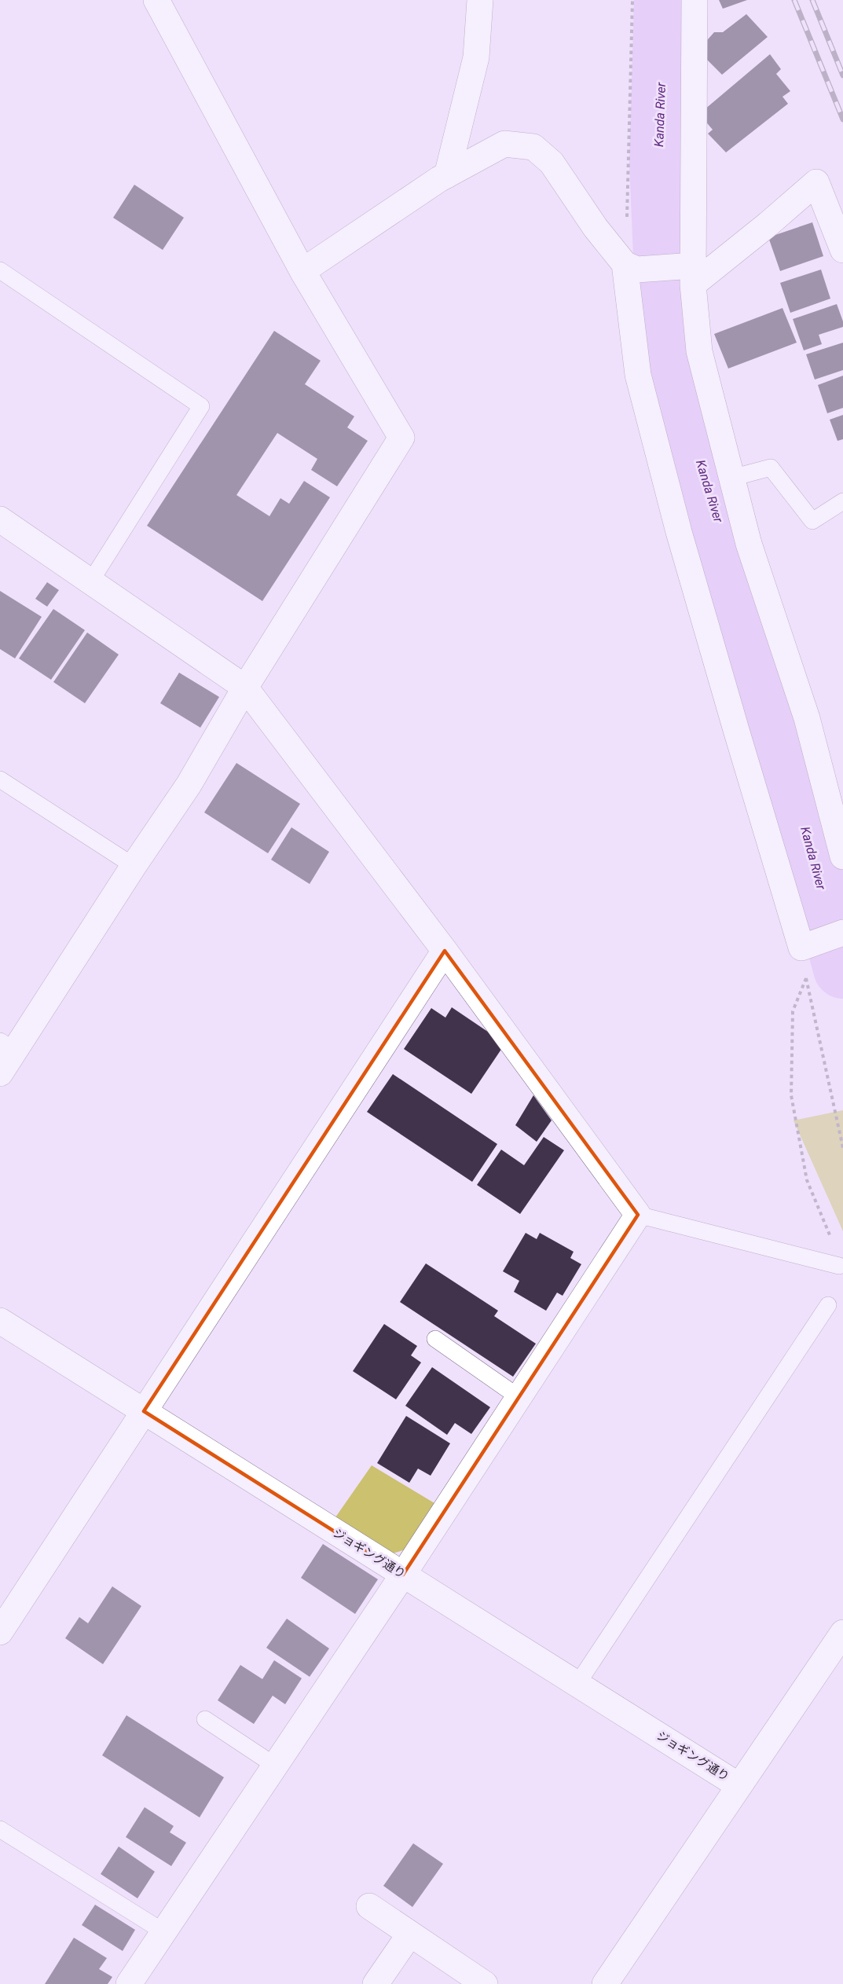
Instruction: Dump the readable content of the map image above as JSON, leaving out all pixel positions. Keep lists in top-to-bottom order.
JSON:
{
  "streets": {
    "street": ["ジョギング通り"]
  },
  "water": ["Kanda River"]
}
